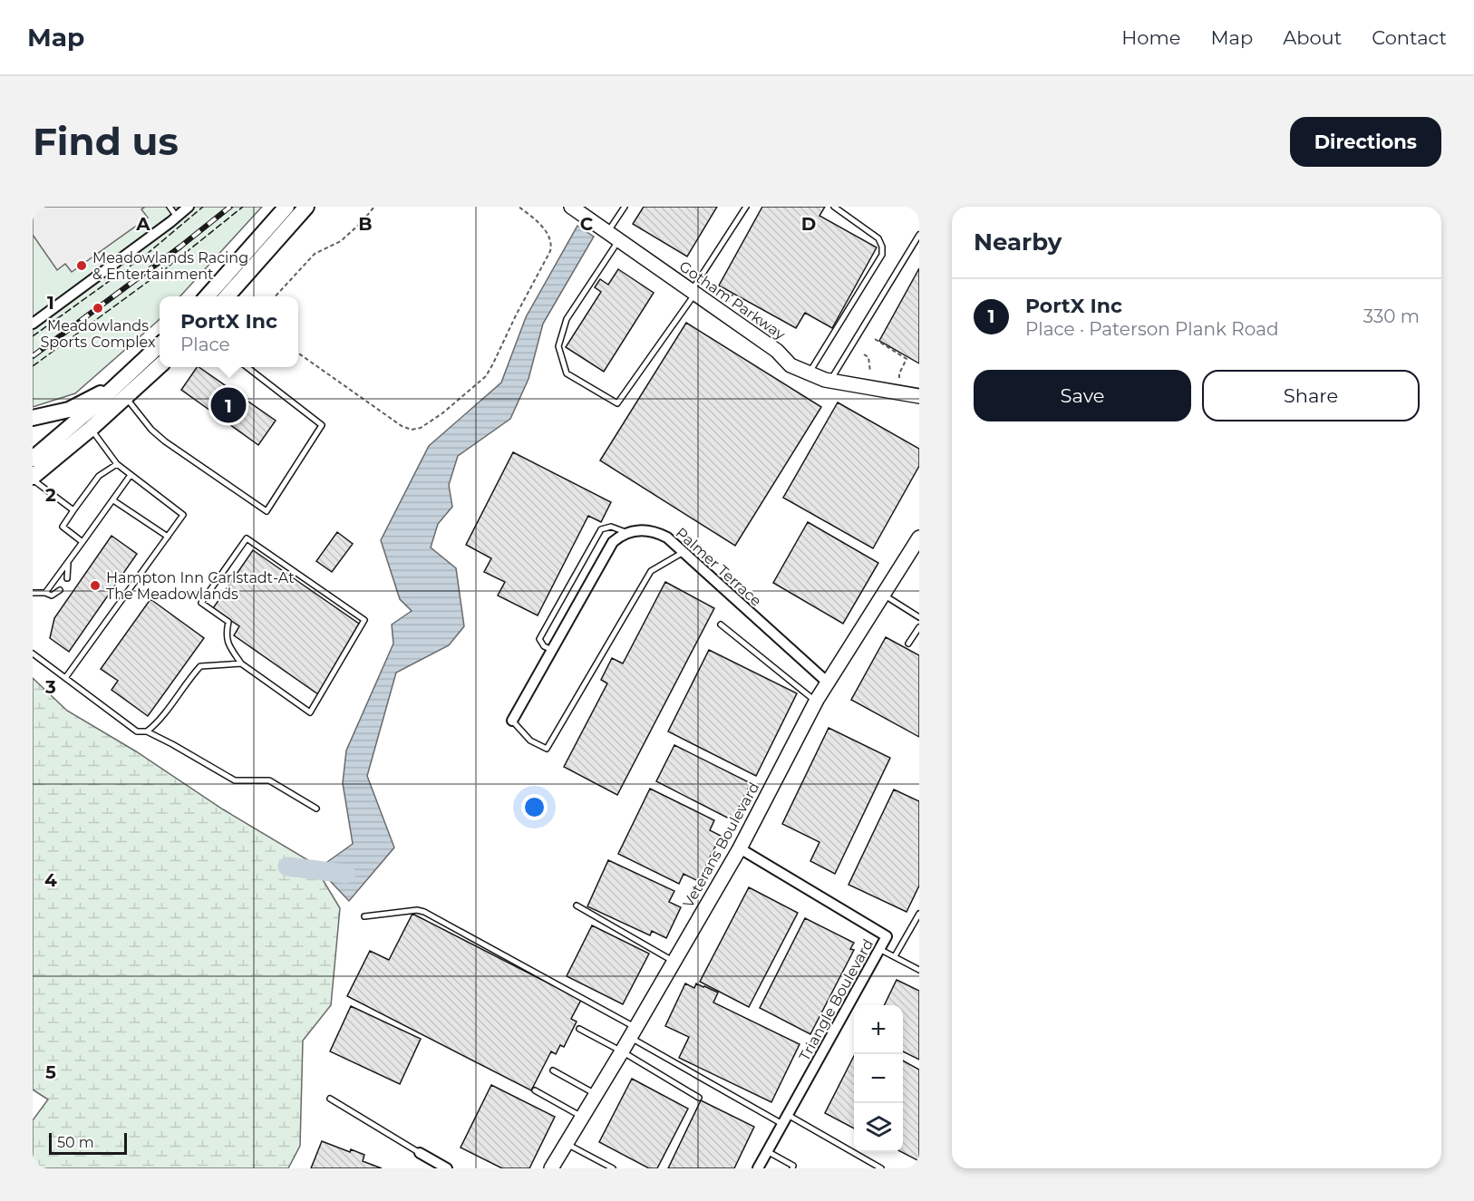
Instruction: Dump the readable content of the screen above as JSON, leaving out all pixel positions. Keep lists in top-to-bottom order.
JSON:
{
  "streets": {
    "street": [
      "Gotham Parkway",
      "Palmer Terrace",
      "Veterans Boulevard",
      "Triangle Boulevard"
    ]
  },
  "crossings": [
    ["Palmer Terrace", "Veterans Boulevard"],
    ["Veterans Boulevard", "Triangle Boulevard"]
  ],
  "places": ["Meadowlands Racing & Entertainment", "Meadowlands Sports Complex", "Hampton Inn Carlstadt-At The Meadowlands"],
  "scale_bar": "50 m",
  "page": {
    "header": "Map",
    "nav": [
      "Home",
      "Map",
      "About",
      "Contact"
    ],
    "buttons": [
      "Directions",
      ["Save", "Share"]
    ],
    "title": "Find us",
    "heading": "Nearby",
    "list": [
      {
        "mark": "1",
        "name": "PortX Inc",
        "note": "Place · Paterson Plank Road",
        "value": "330 m"
      }
    ],
    "popup": ["PortX Inc", "Place"],
    "pins": "1",
    "map_buttons": ["+", "−"],
    "scale": "50 m"
  },
  "grid": {
    "columns": [
      "A",
      "B",
      "C",
      "D"
    ],
    "rows": [
      "1",
      "2",
      "3",
      "4",
      "5"
    ]
  }
}
